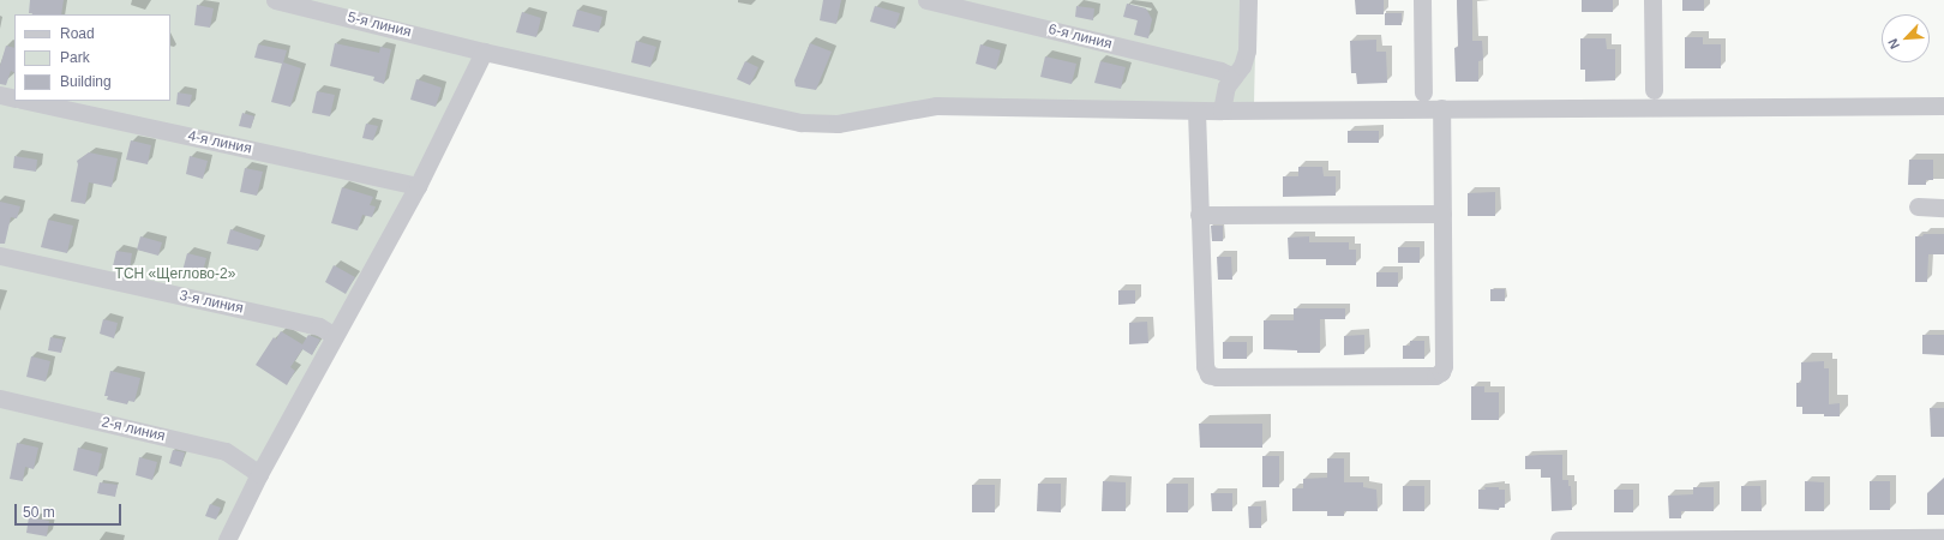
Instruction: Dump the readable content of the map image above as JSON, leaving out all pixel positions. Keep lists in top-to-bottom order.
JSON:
{
  "streets": {
    "street": [
      "5-я линия",
      "6-я линия",
      "4-я линия",
      "3-я линия",
      "2-я линия"
    ]
  },
  "parks": ["ТСН «Щеглово-2»"],
  "legend": ["Road", "Park", "Building"],
  "scale_bar": "50 m",
  "north": "bottom left"
}
